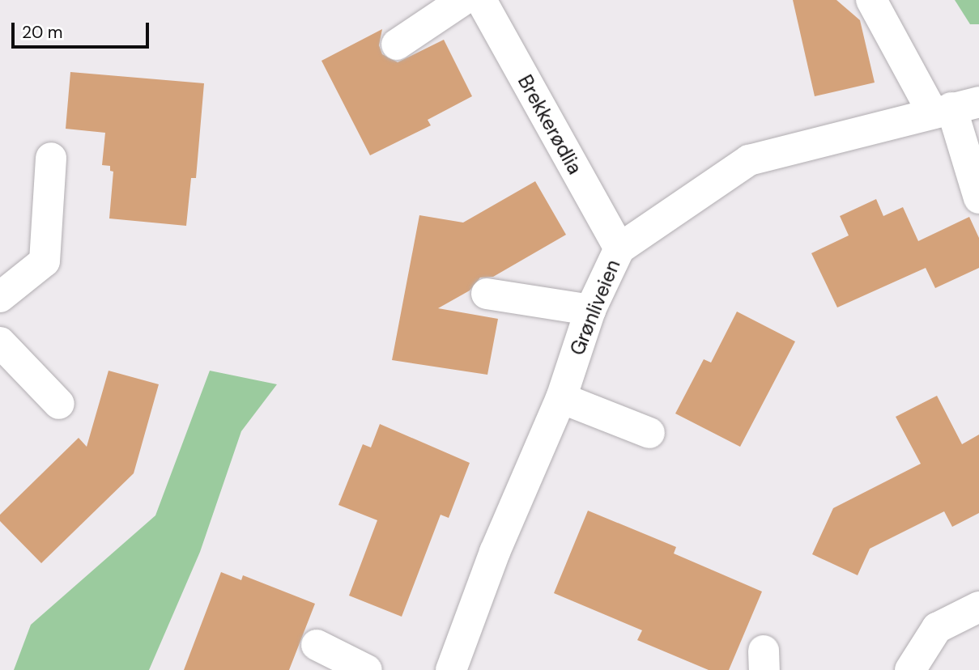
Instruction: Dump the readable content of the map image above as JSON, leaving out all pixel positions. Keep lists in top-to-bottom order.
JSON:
{
  "streets": {
    "street": ["Brekkerødlia", "Grønliveien"]
  },
  "crossings": [
    ["Brekkerødlia", "Grønliveien"]
  ],
  "scale_bar": "20 m"
}
